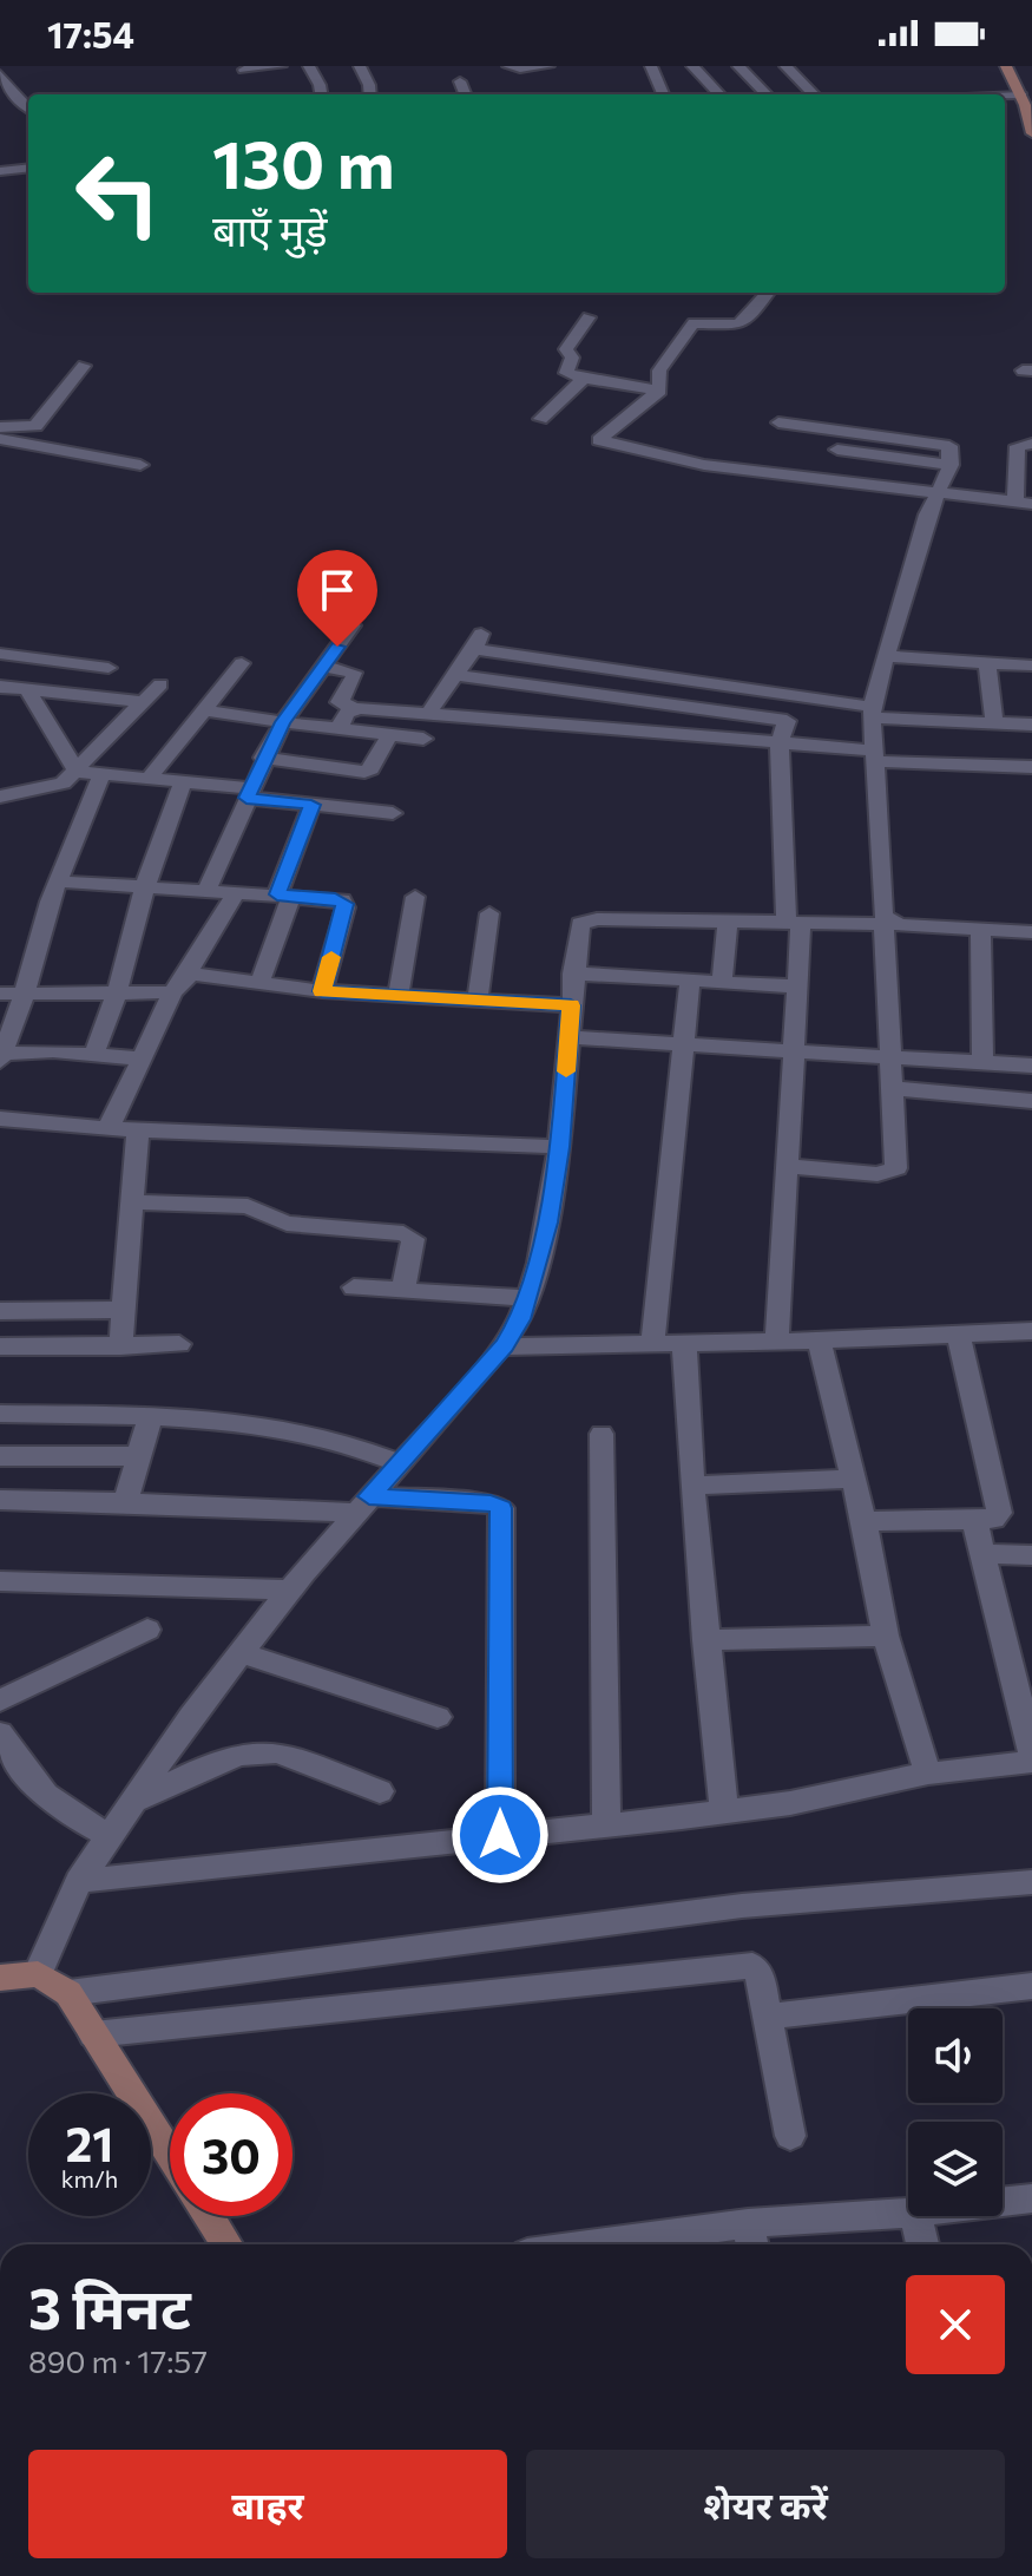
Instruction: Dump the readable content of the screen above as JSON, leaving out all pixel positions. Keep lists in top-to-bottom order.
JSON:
{
  "page": {
    "status": "17:54",
    "turn": ["130 m", "बाएँ मुड़ें"],
    "speed": "21 km/h",
    "limit": "30",
    "heading": ["3 मिनट", "890 m · 17:57"],
    "buttons": ["बाहर", "शेयर करें"]
  }
}
